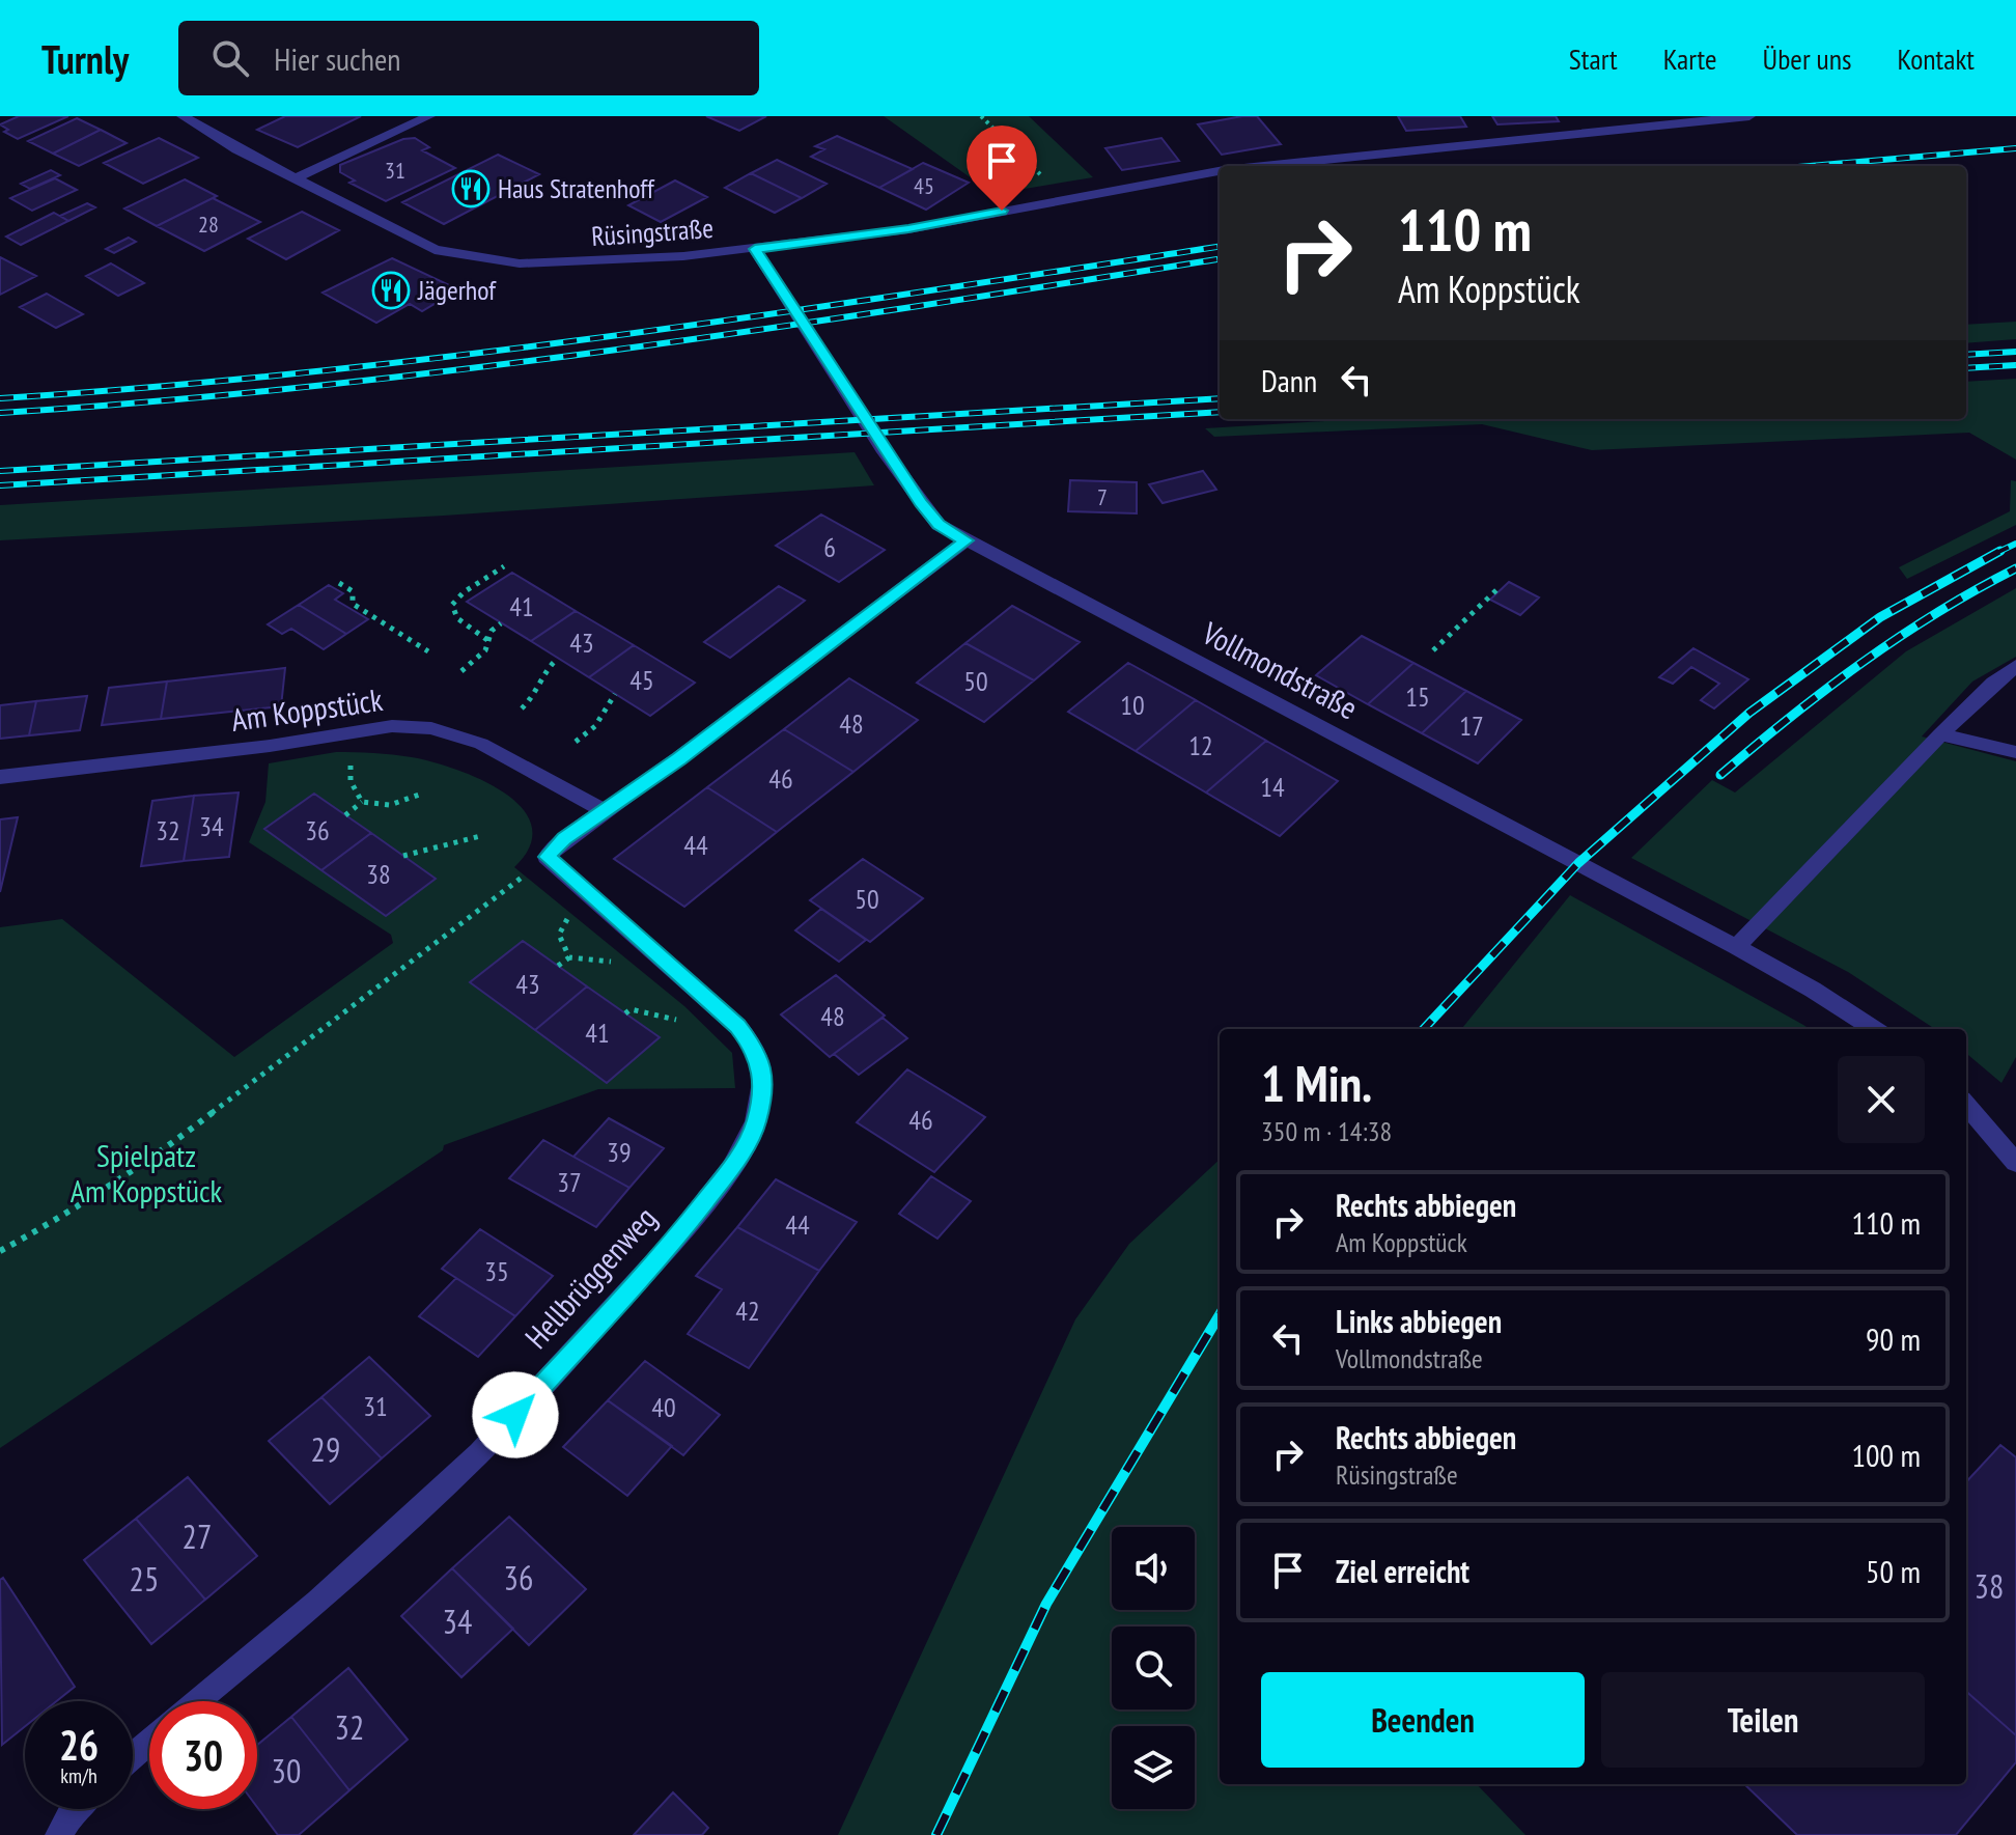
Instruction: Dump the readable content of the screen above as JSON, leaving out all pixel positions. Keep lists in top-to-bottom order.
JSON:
{
  "streets": {
    "street": [
      "Rüsingstraße",
      "Vollmondstraße",
      "Am Koppstück",
      "Hellbrüggenweg"
    ]
  },
  "crossings": [
    ["Rüsingstraße", "Vollmondstraße"],
    ["Am Koppstück", "Hellbrüggenweg"]
  ],
  "parks": ["Spielpatz Am Koppstück"],
  "places": {
    "restaurant": ["Haus Stratenhoff", "Jägerhof"]
  },
  "house_numbers": [
    "31",
    "45",
    "28",
    "7",
    "6",
    "41",
    "43",
    "45",
    "50",
    "15",
    "10",
    "48",
    "17",
    "12",
    "46",
    "14",
    "34",
    "32",
    "36",
    "44",
    "38",
    "50",
    "43",
    "48",
    "41",
    "46",
    "39",
    "37",
    "44",
    "35",
    "42",
    "31",
    "40",
    "29",
    "27",
    "36",
    "25",
    "38",
    "34",
    "32",
    "30"
  ],
  "page": {
    "header": "Turnly",
    "search": "Hier suchen",
    "nav": [
      "Start",
      "Karte",
      "Über uns",
      "Kontakt"
    ],
    "turn": ["110 m", "Am Koppstück"],
    "then": "Dann",
    "heading": ["1 Min.", "350 m · 14:38"],
    "list": [
      {
        "name": "Rechts abbiegen",
        "note": "Am Koppstück",
        "value": "110 m"
      },
      {
        "name": "Links abbiegen",
        "note": "Vollmondstraße",
        "value": "90 m"
      },
      {
        "name": "Rechts abbiegen",
        "note": "Rüsingstraße",
        "value": "100 m"
      },
      {
        "name": "Ziel erreicht",
        "value": "50 m"
      }
    ],
    "buttons": ["Beenden", "Teilen"],
    "speed": "26 km/h",
    "limit": "30"
  }
}
